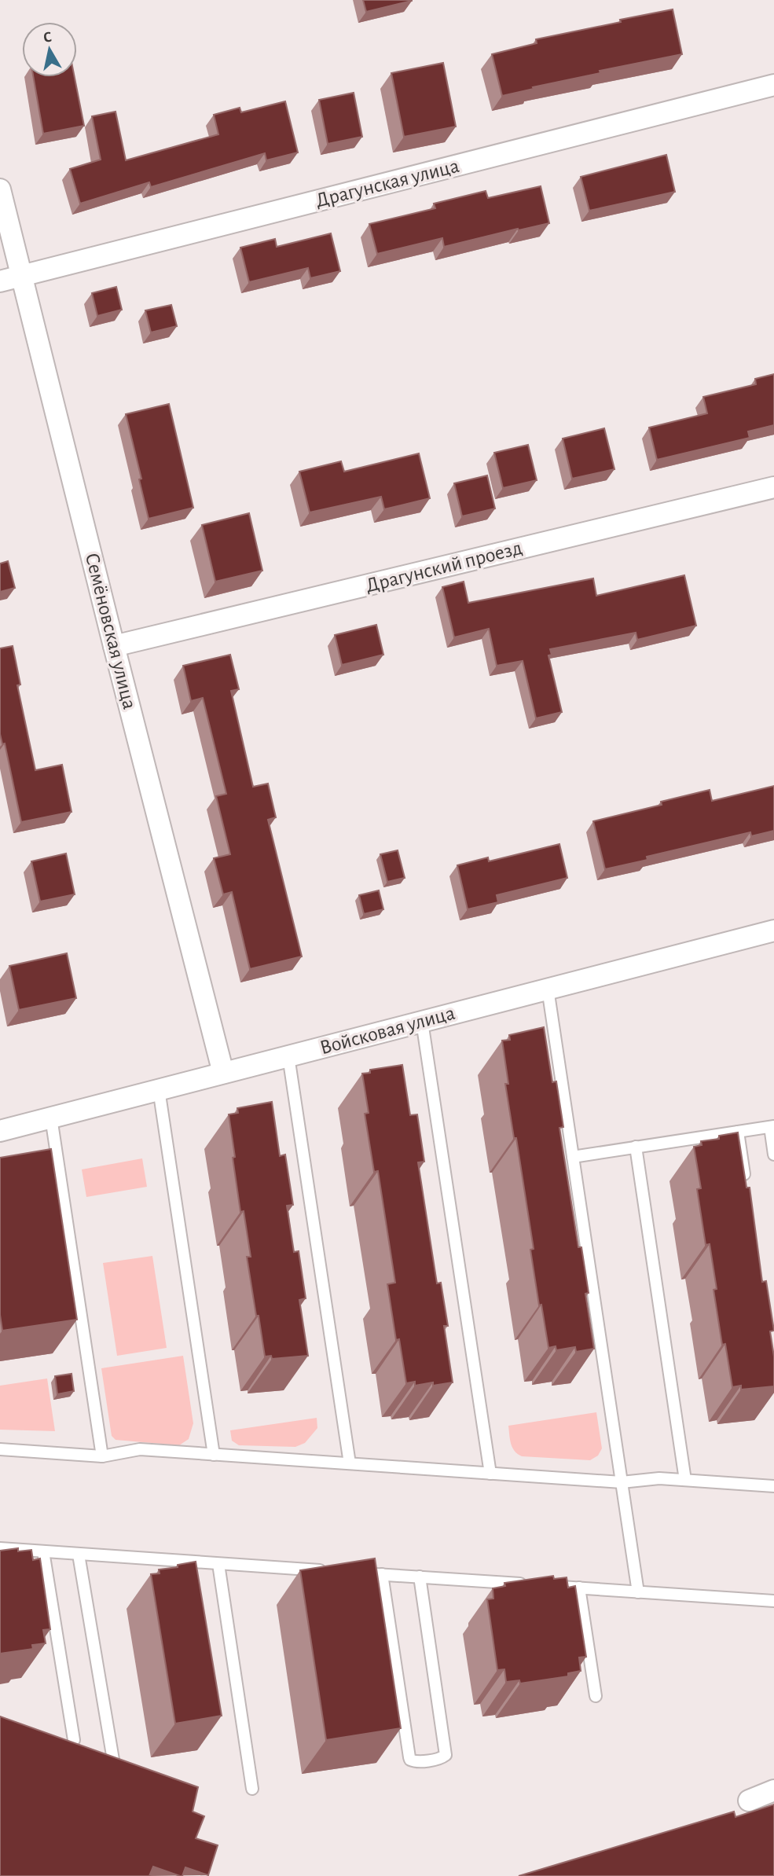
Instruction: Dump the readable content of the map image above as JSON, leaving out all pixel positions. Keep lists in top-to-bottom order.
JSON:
{
  "streets": {
    "street": [
      "Драгунская улица",
      "Драгунский проезд",
      "Семёновская улица",
      "Войсковая улица"
    ]
  },
  "crossings": [
    ["Драгунская улица", "Семёновская улица"],
    ["Драгунский проезд", "Семёновская улица"],
    ["Семёновская улица", "Войсковая улица"]
  ],
  "north": "top"
}
